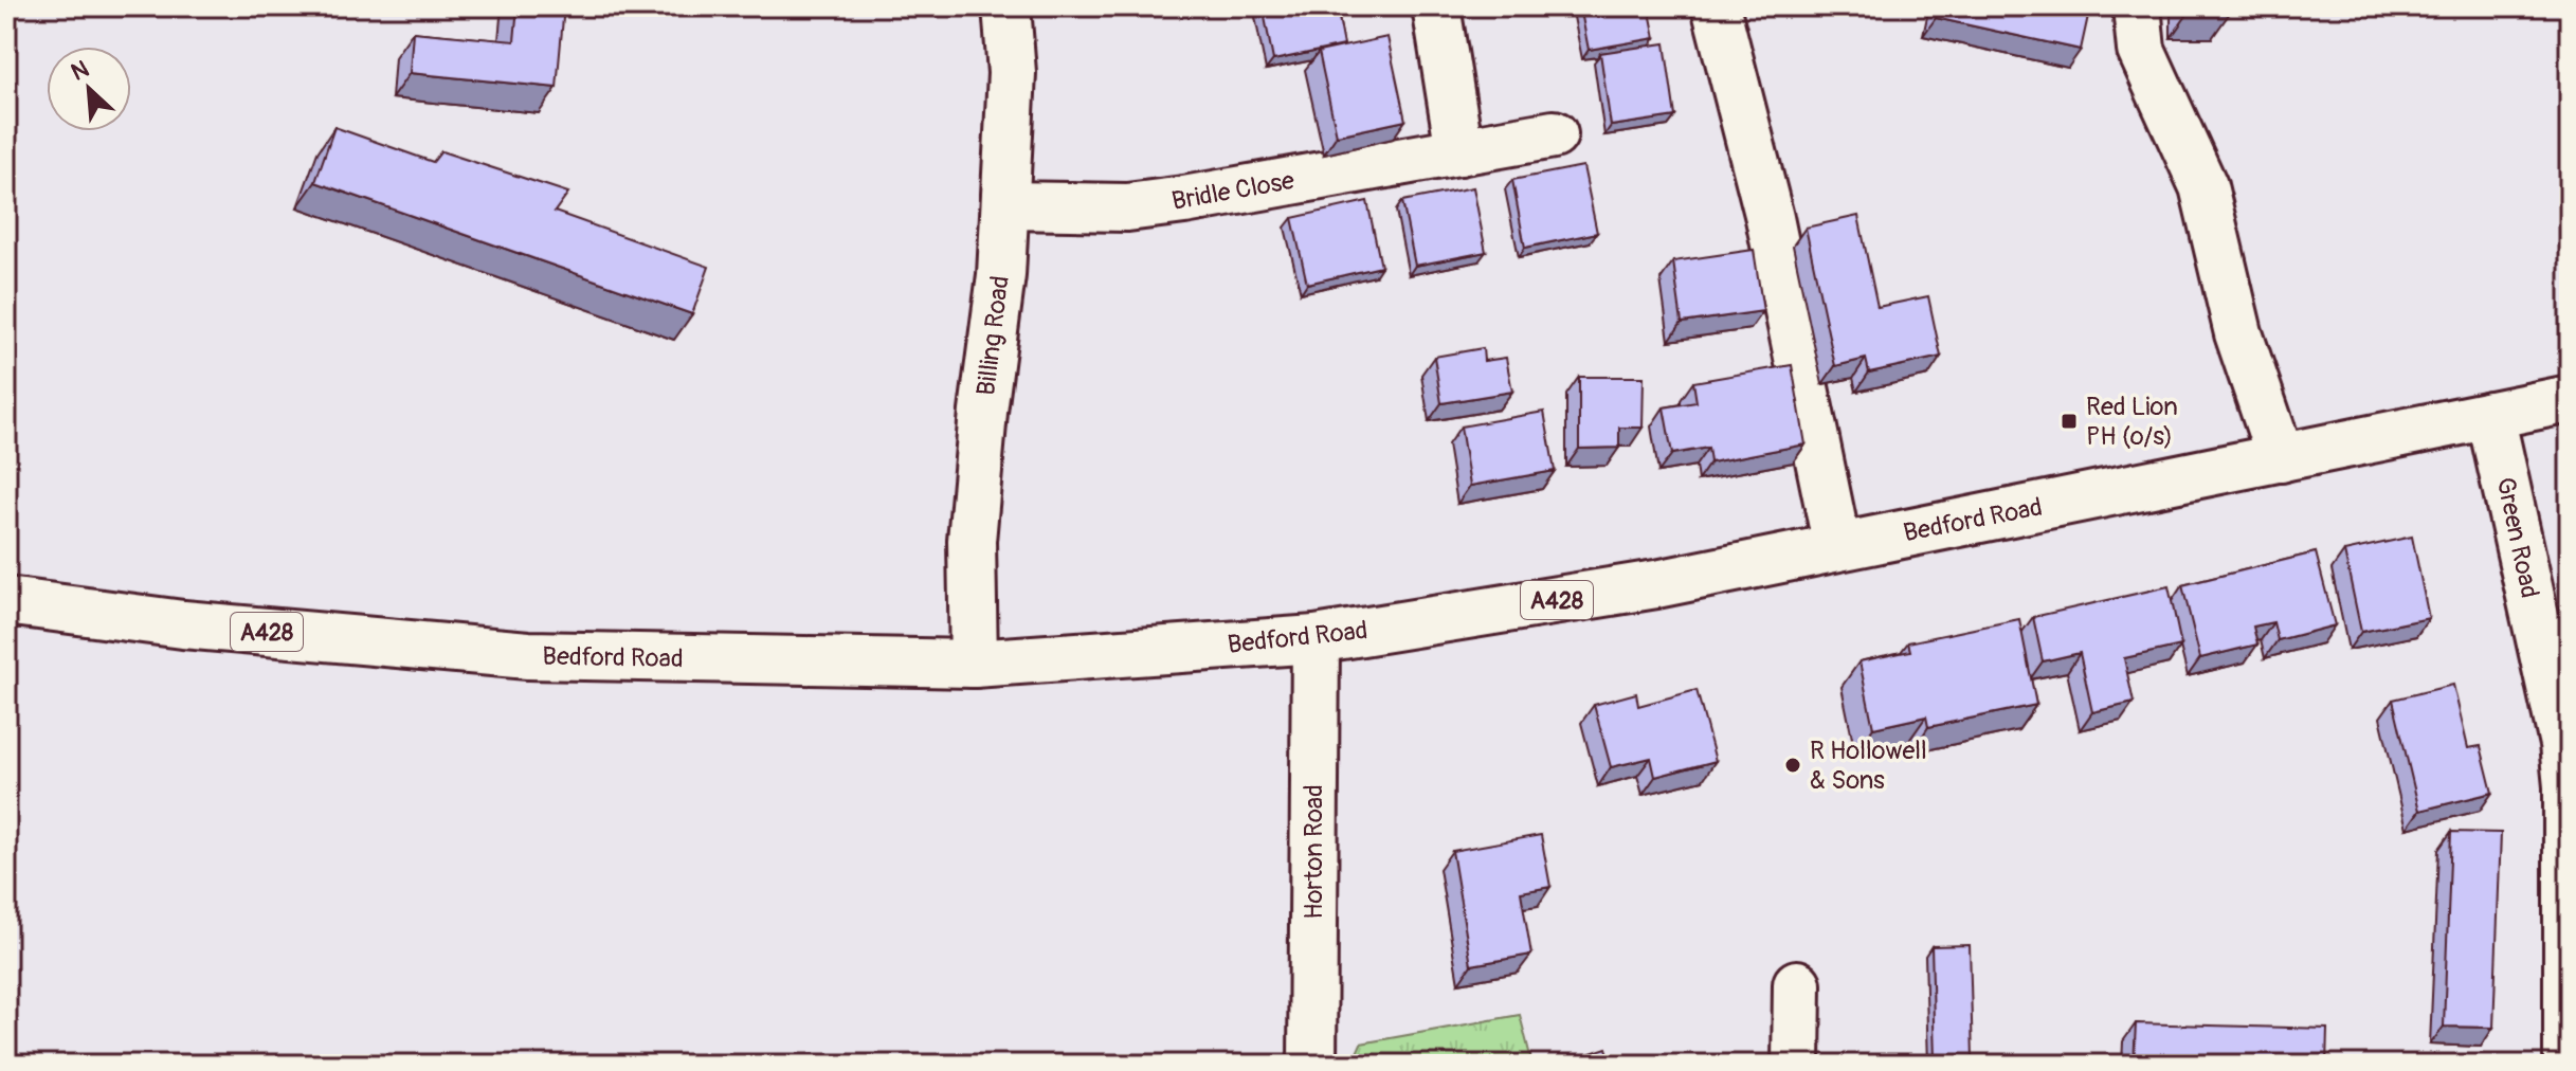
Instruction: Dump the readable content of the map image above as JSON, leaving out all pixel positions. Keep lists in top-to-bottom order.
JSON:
{
  "streets": {
    "main road": [
      "Bridle Close",
      "Billing Road",
      "Bedford Road",
      "Green Road",
      "A428",
      "Horton Road"
    ]
  },
  "crossings": [
    ["Bridle Close", "Billing Road"],
    ["Billing Road", "Bedford Road"],
    ["Bedford Road", "Green Road"],
    ["Bedford Road", "Horton Road"]
  ],
  "places": {
    "transit": ["Red Lion PH (o/s)"],
    "other": ["R Hollowell & Sons"]
  },
  "north": "top left"
}
